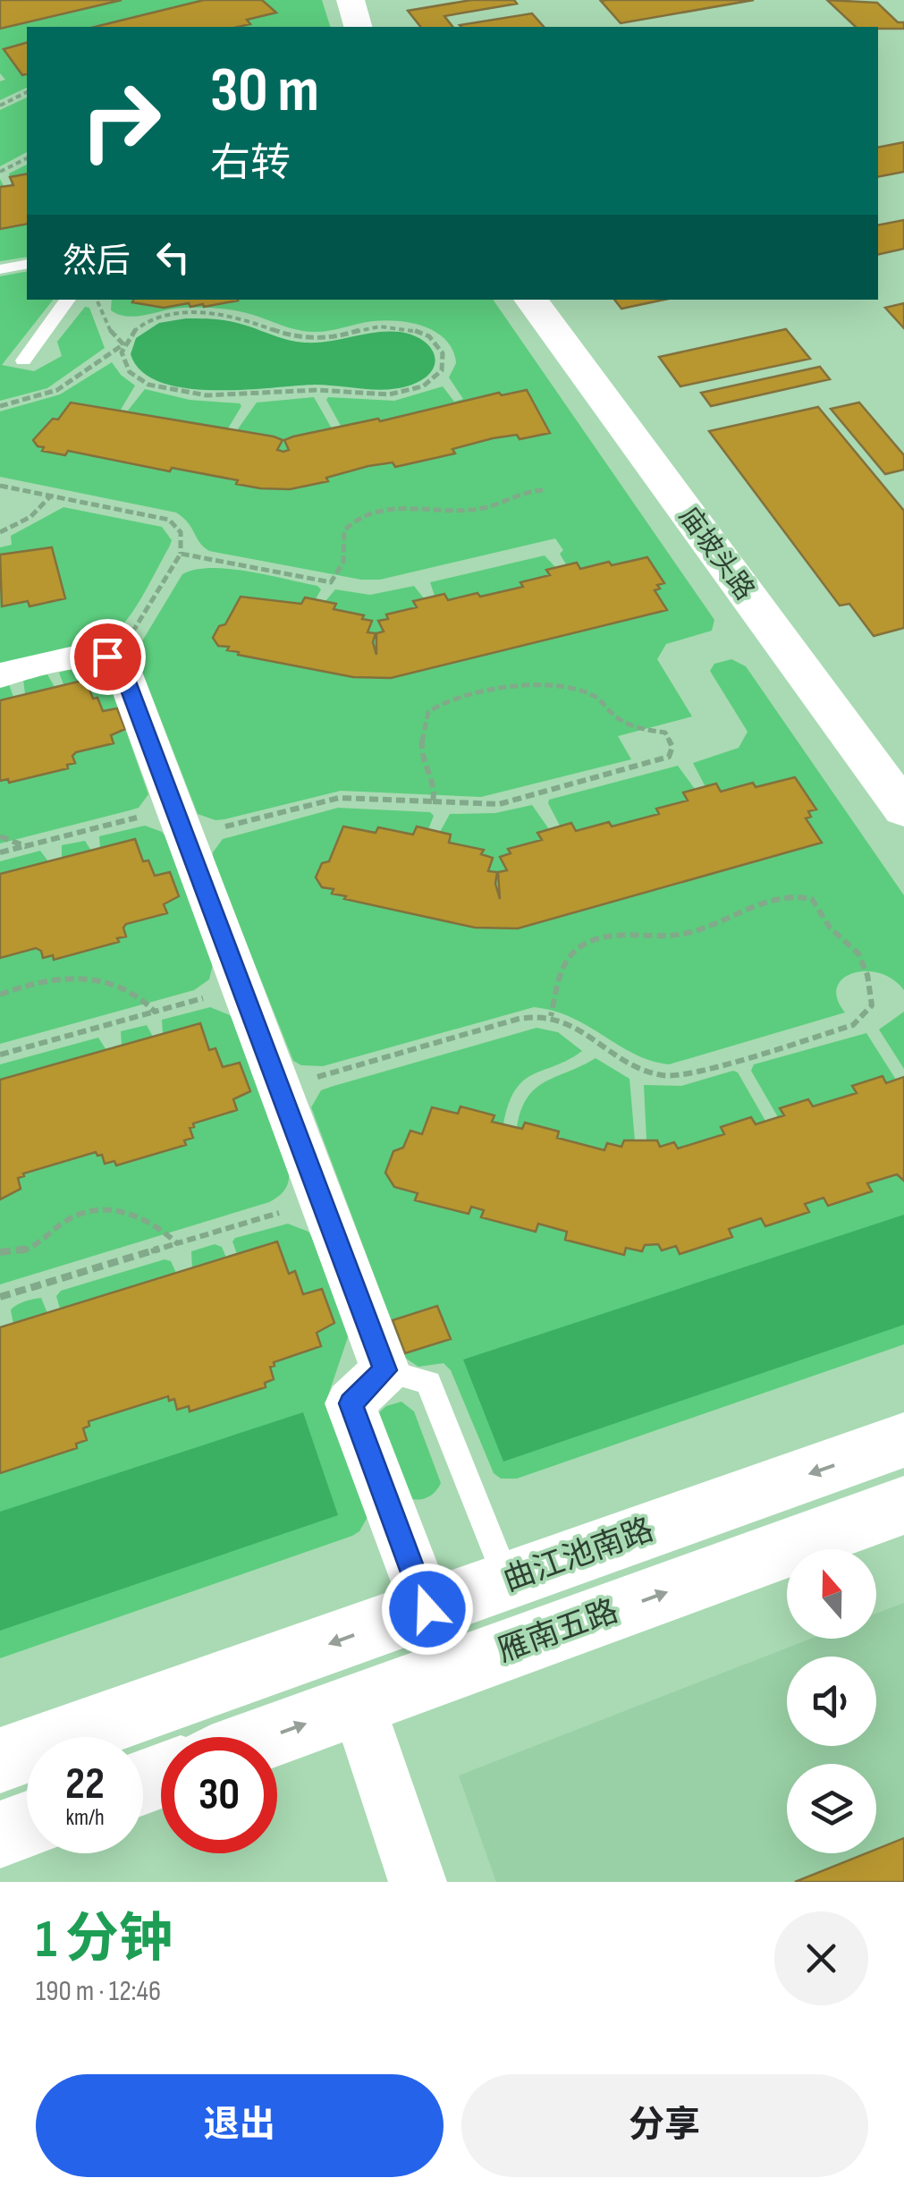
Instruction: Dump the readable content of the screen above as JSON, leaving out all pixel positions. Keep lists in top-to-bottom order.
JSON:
{
  "streets": {
    "main road": ["庙坡头路", "曲江池南路", "雁南五路"]
  },
  "one_way": ["曲江池南路", "雁南五路"],
  "north": "top",
  "page": {
    "turn": ["30 m", "右转"],
    "then": "然后",
    "speed": "22 km/h",
    "limit": "30",
    "heading": ["1 分钟", "190 m · 12:46"],
    "buttons": ["退出", "分享"]
  }
}
